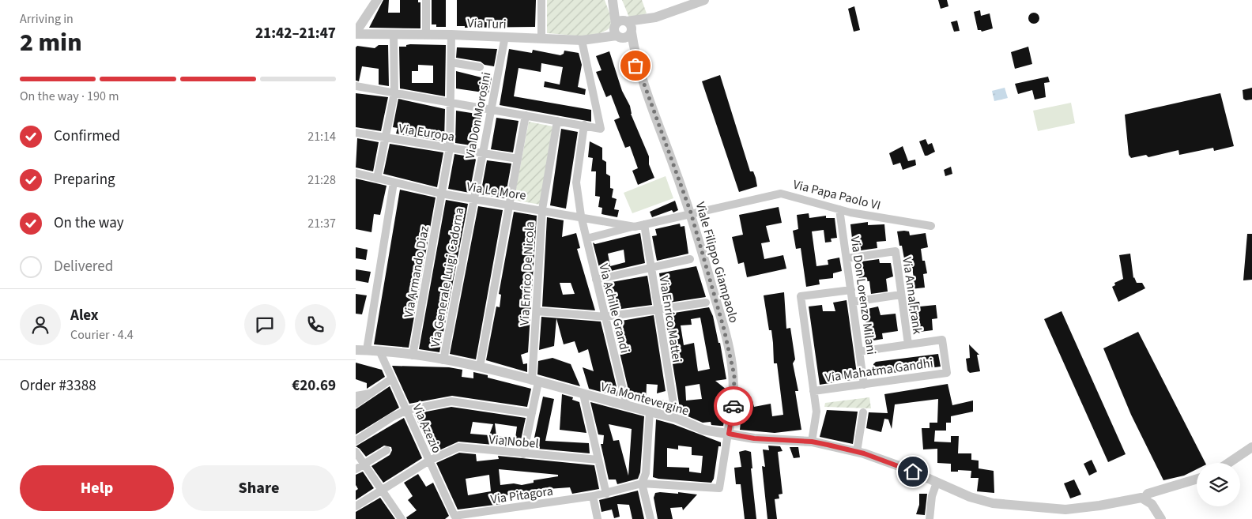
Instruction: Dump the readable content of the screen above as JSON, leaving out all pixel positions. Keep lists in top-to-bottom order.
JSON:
{
  "streets": {
    "street": [
      "Via Turi",
      "Via Don Morosini",
      "Via Europa",
      "Via Le More",
      "Via Papa Paolo VI",
      "Viale Filippo Giampaolo",
      "Via Armando Diaz",
      "Via Enrico De Nicola",
      "Via Generale Luigi Cadorna",
      "Via Don Lorenzo Milani",
      "Via Anna Frank",
      "Via Achille Grandi",
      "Via Enrico Mattei",
      "Via Mahatma Gandhi",
      "Via Montevergine",
      "Via Azezio",
      "Via Nobel",
      "Via Pitagora"
    ]
  },
  "crossings": [
    ["Via Turi", "Via Don Morosini"],
    ["Via Turi", "Viale Filippo Giampaolo"],
    ["Via Turi", "Via Armando Diaz"],
    ["Via Don Morosini", "Via Europa"],
    ["Via Don Morosini", "Via Le More"],
    ["Via Don Morosini", "Via Generale Luigi Cadorna"],
    ["Via Europa", "Via Armando Diaz"],
    ["Via Le More", "Via Papa Paolo VI"],
    ["Via Le More", "Viale Filippo Giampaolo"],
    ["Via Le More", "Via Armando Diaz"],
    ["Via Le More", "Via Enrico De Nicola"],
    ["Via Le More", "Via Generale Luigi Cadorna"],
    ["Via Le More", "Via Achille Grandi"],
    ["Via Le More", "Via Enrico Mattei"],
    ["Via Papa Paolo VI", "Viale Filippo Giampaolo"],
    ["Via Papa Paolo VI", "Via Don Lorenzo Milani"],
    ["Viale Filippo Giampaolo", "Via Montevergine"],
    ["Viale Filippo Giampaolo", "Via Pitagora"],
    ["Via Armando Diaz", "Via Montevergine"],
    ["Via Enrico De Nicola", "Via Montevergine"],
    ["Via Enrico De Nicola", "Via Nobel"],
    ["Via Generale Luigi Cadorna", "Via Montevergine"],
    ["Via Don Lorenzo Milani", "Via Anna Frank"],
    ["Via Don Lorenzo Milani", "Via Mahatma Gandhi"],
    ["Via Anna Frank", "Via Mahatma Gandhi"],
    ["Via Achille Grandi", "Via Montevergine"],
    ["Via Enrico Mattei", "Via Montevergine"],
    ["Via Montevergine", "Via Azezio"],
    ["Via Montevergine", "Via Pitagora"],
    ["Via Azezio", "Via Nobel"],
    ["Via Azezio", "Via Pitagora"]
  ],
  "page": {
    "heading": ["2 min", "Arriving in", "21:42–21:47"],
    "panel": [
      "Alex",
      "Courier · 4.4",
      "Order #3388",
      "€20.69"
    ],
    "bar": "On the way · 190 m",
    "list": [
      ["Confirmed", "21:14"],
      ["Preparing", "21:28"],
      ["On the way", "21:37"],
      "Delivered"
    ],
    "buttons": ["Help", "Share"]
  }
}
